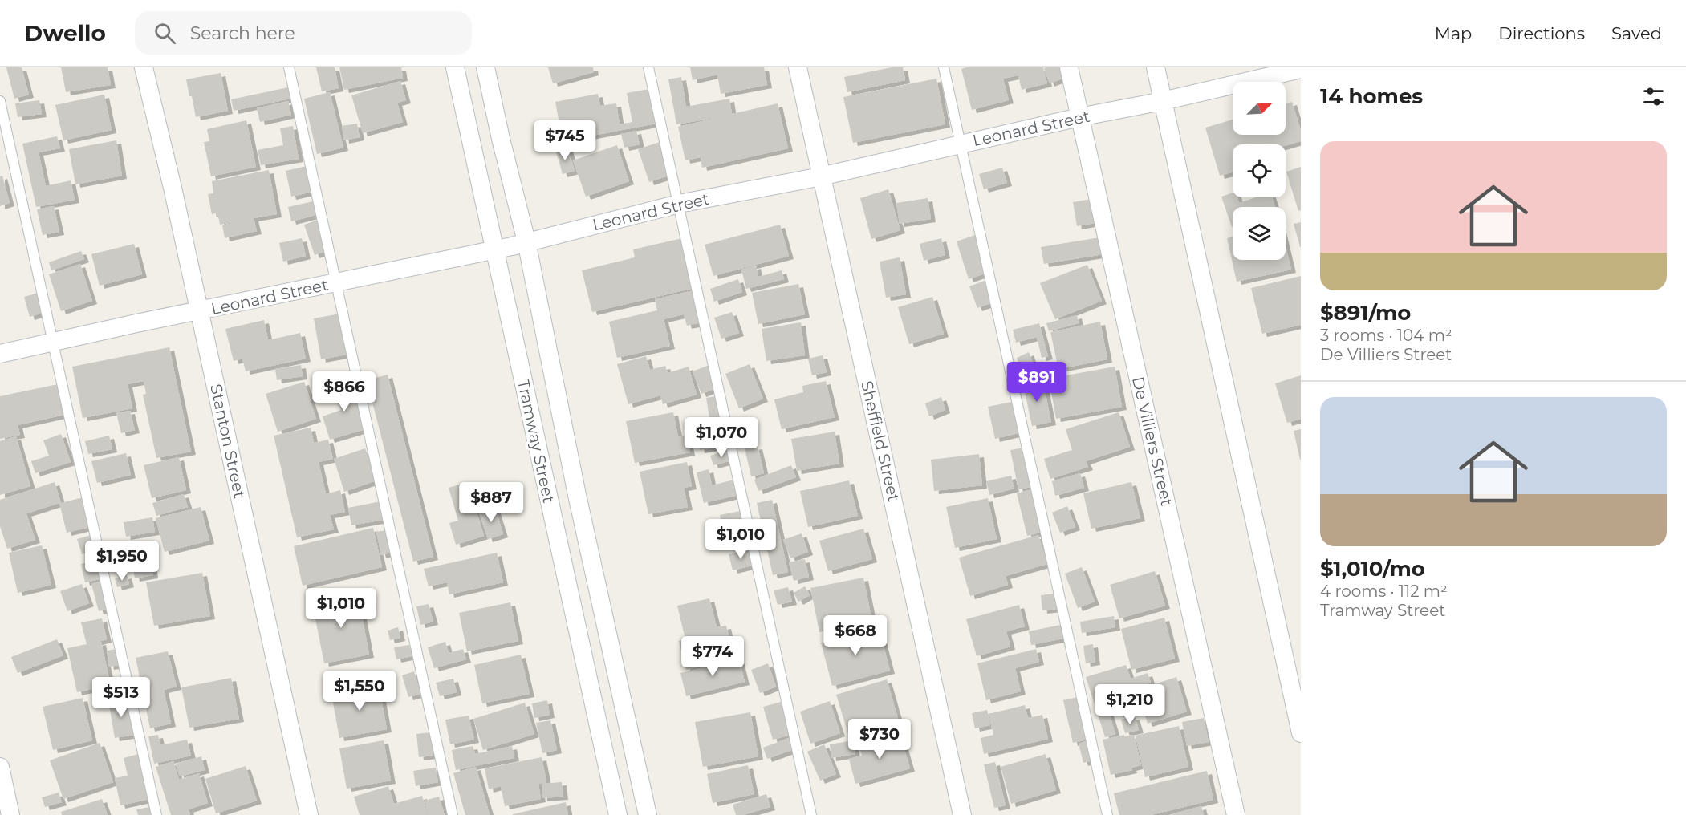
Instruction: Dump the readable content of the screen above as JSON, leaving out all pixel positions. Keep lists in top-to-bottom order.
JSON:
{
  "streets": {
    "street": [
      "Leonard Street",
      "Stanton Street",
      "Tramway Street",
      "Sheffield Street",
      "De Villiers Street"
    ]
  },
  "crossings": [
    ["Leonard Street", "Stanton Street"],
    ["Leonard Street", "Tramway Street"],
    ["Leonard Street", "Sheffield Street"],
    ["Leonard Street", "De Villiers Street"]
  ],
  "north": "top right",
  "page": {
    "header": "Dwello",
    "search": "Search here",
    "nav": ["Map", "Directions", "Saved"],
    "heading": "14 homes",
    "price": [
      "$745",
      "$891",
      "$866",
      "$1,070",
      "$887",
      "$1,010",
      "$1,950",
      "$1,010",
      "$668",
      "$774",
      "$1,550",
      "$513",
      "$1,210",
      "$730"
    ],
    "list": [
      {
        "name": "$891/mo",
        "note": "3 rooms · 104 m² · De Villiers Street"
      },
      {
        "name": "$1,010/mo",
        "note": "4 rooms · 112 m² · Tramway Street"
      }
    ]
  }
}
